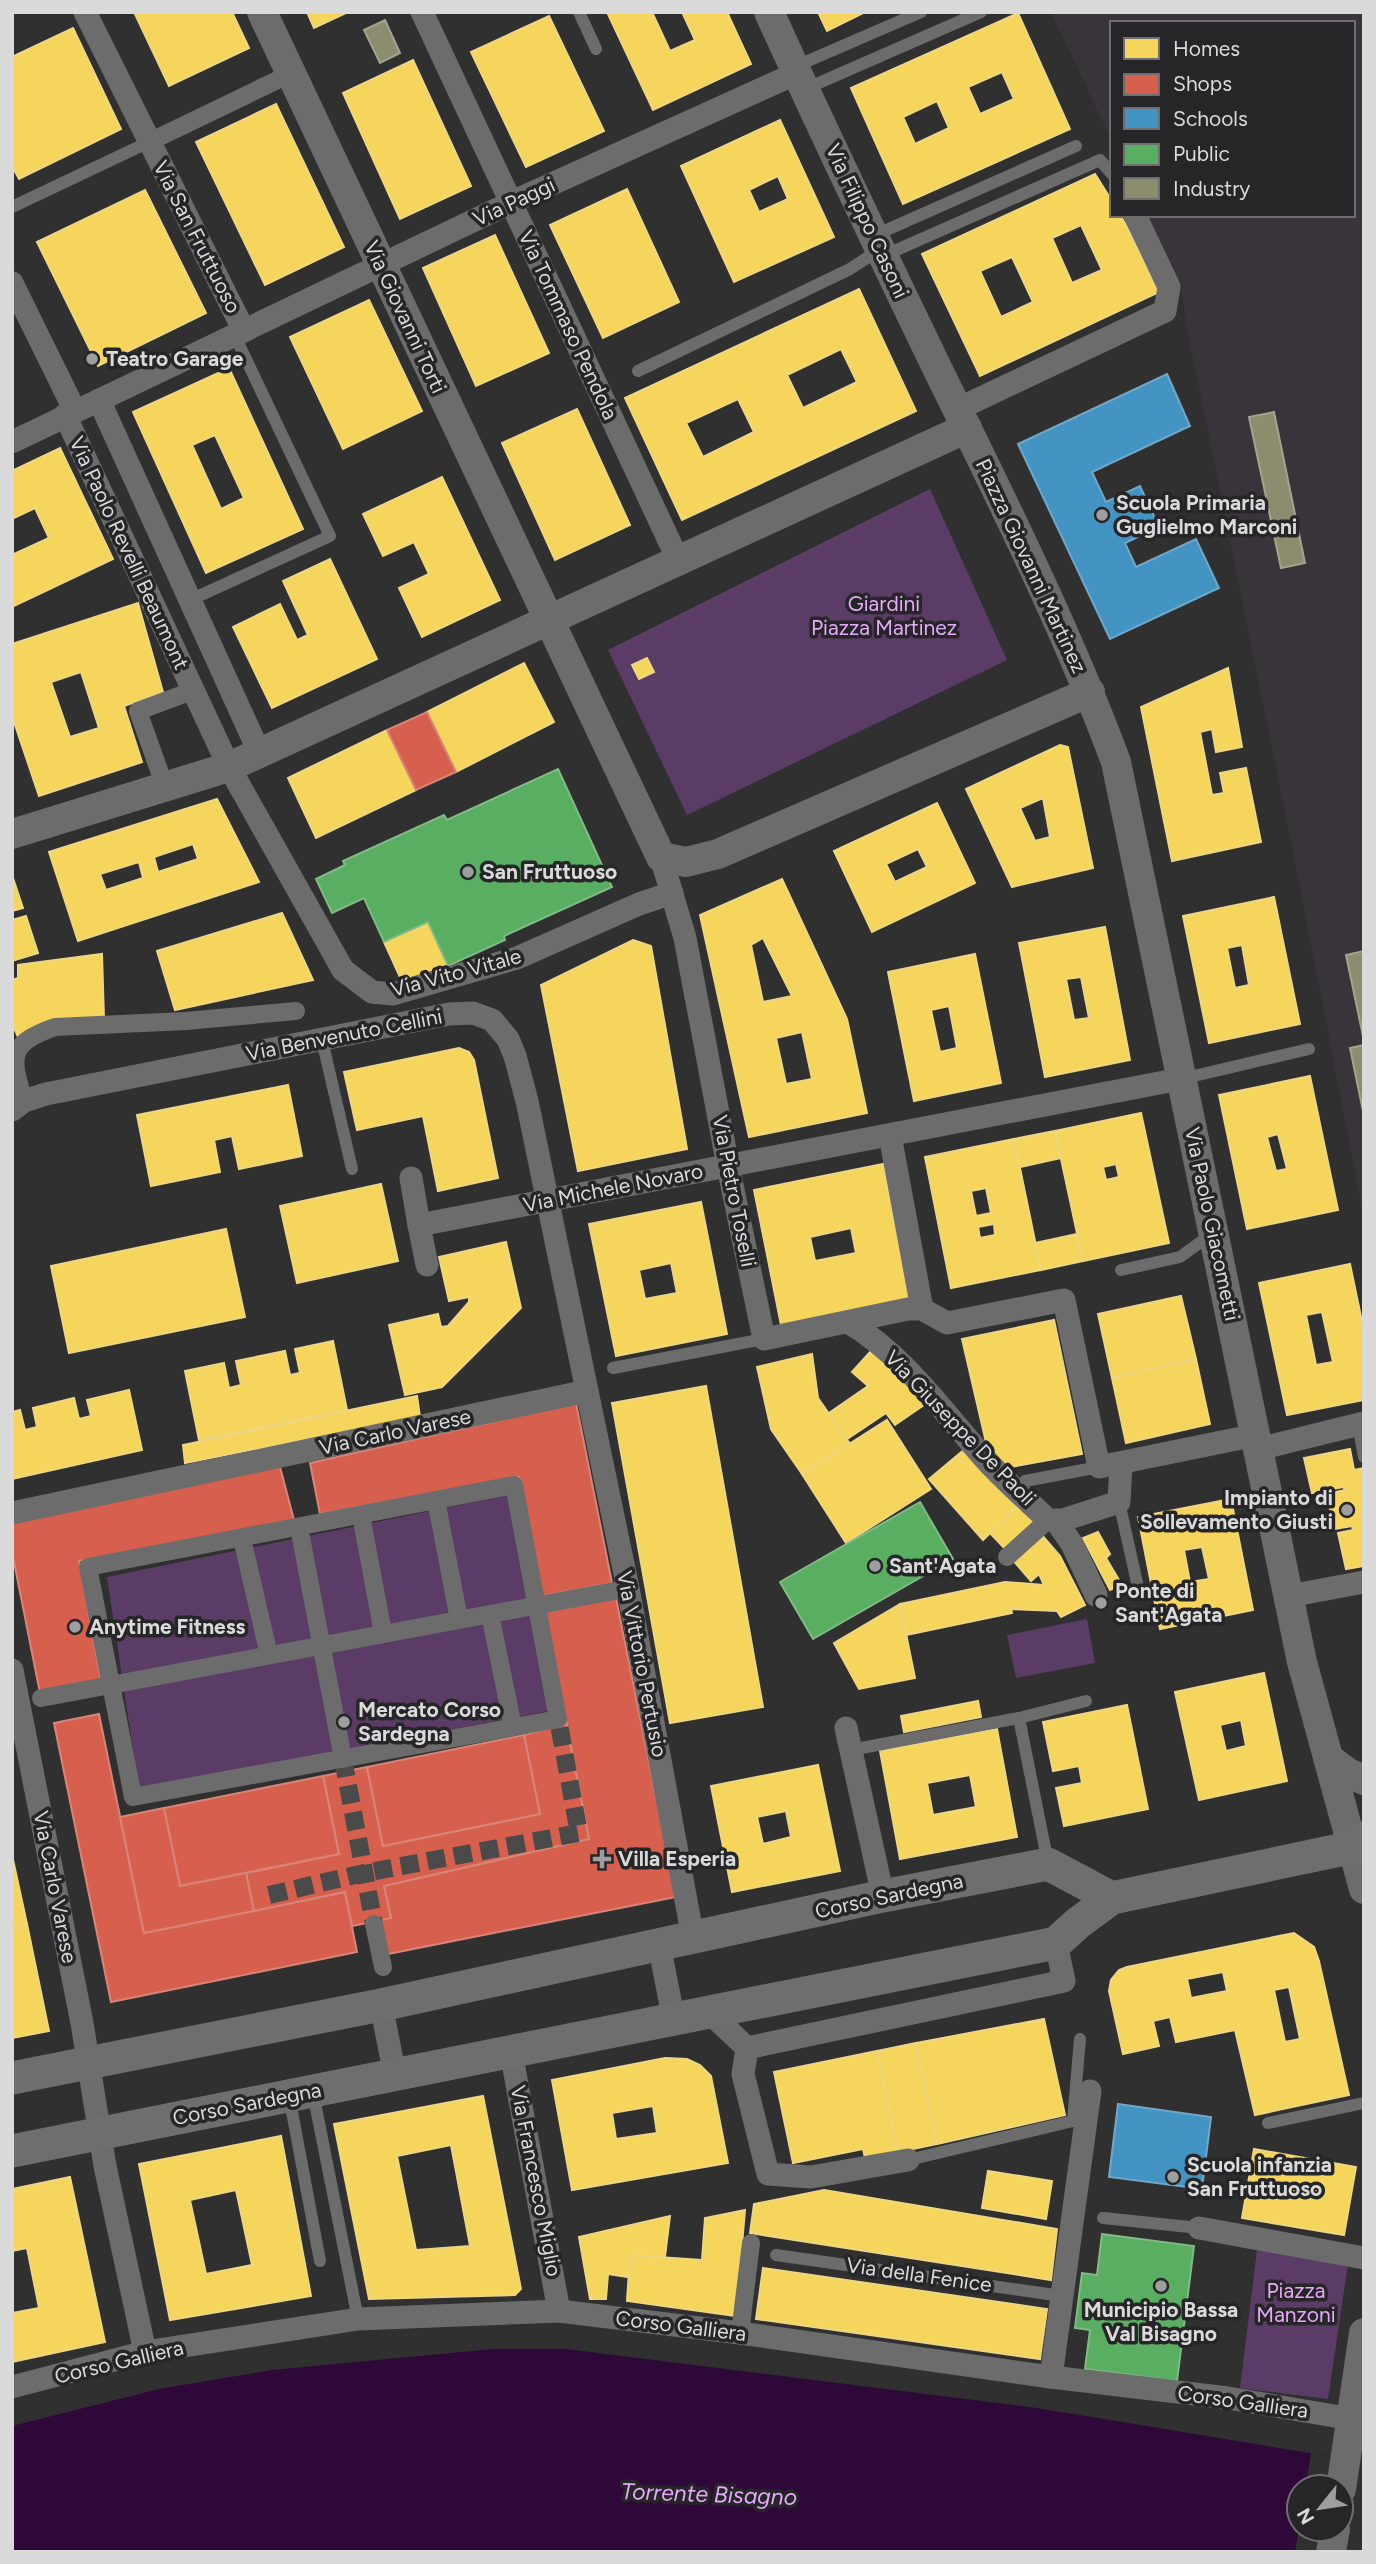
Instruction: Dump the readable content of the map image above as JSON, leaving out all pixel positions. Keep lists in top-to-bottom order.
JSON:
{
  "streets": {
    "main road": ["Corso Sardegna"],
    "street": [
      "Via Paggi",
      "Via Filippo Casoni",
      "Via San Fruttuoso",
      "Via Giovanni Torti",
      "Via Tommaso Pendola",
      "Via Paolo Revelli Beaumont",
      "Piazza Giovanni Martinez",
      "Via Vito Vitale",
      "Via Benvenuto Cellini",
      "Via Michele Novaro",
      "Via Pietro Toselli",
      "Via Paolo Giacometti",
      "Via Giuseppe De Paoli",
      "Via Carlo Varese",
      "Via Vittorio Pertusio",
      "Via Francesco Miglio",
      "Corso Galliera"
    ],
    "lane": ["Via della Fenice"]
  },
  "crossings": [
    ["Via Paggi", "Via Filippo Casoni"],
    ["Via Paggi", "Via San Fruttuoso"],
    ["Via Paggi", "Via Giovanni Torti"],
    ["Via Paggi", "Via Tommaso Pendola"],
    ["Via Paggi", "Via Paolo Revelli Beaumont"],
    ["Via Filippo Casoni", "Piazza Giovanni Martinez"],
    ["Via San Fruttuoso", "Via Giovanni Torti"],
    ["Via San Fruttuoso", "Via Paolo Revelli Beaumont"],
    ["Via Paolo Revelli Beaumont", "Via Vito Vitale"],
    ["Piazza Giovanni Martinez", "Via Pietro Toselli"],
    ["Piazza Giovanni Martinez", "Via Paolo Giacometti"],
    ["Via Vito Vitale", "Via Pietro Toselli"],
    ["Via Benvenuto Cellini", "Via Michele Novaro"],
    ["Via Michele Novaro", "Via Pietro Toselli"],
    ["Via Michele Novaro", "Via Paolo Giacometti"],
    ["Via Paolo Giacometti", "Via Giuseppe De Paoli"],
    ["Via Paolo Giacometti", "Corso Sardegna"],
    ["Via Carlo Varese", "Via Vittorio Pertusio"],
    ["Via Carlo Varese", "Corso Sardegna"],
    ["Via Vittorio Pertusio", "Corso Sardegna"],
    ["Corso Sardegna", "Via Francesco Miglio"],
    ["Via Francesco Miglio", "Corso Galliera"]
  ],
  "water": ["Torrente Bisagno"],
  "parks": ["Giardini Piazza Martinez", "Piazza Manzoni"],
  "places": {
    "other": [
      "Teatro Garage",
      "Scuola Primaria Guglielmo Marconi",
      "San Fruttuoso",
      "Impianto di Sollevamento Giusti",
      "Sant'Agata",
      "Ponte di Sant'Agata",
      "Anytime Fitness",
      "Mercato Corso Sardegna",
      "Scuola infanzia San Fruttuoso",
      "Municipio Bassa Val Bisagno"
    ],
    "health": ["Villa Esperia"]
  },
  "legend": [
    "Homes",
    "Shops",
    "Schools",
    "Public",
    "Industry"
  ],
  "north": "bottom left"
}
